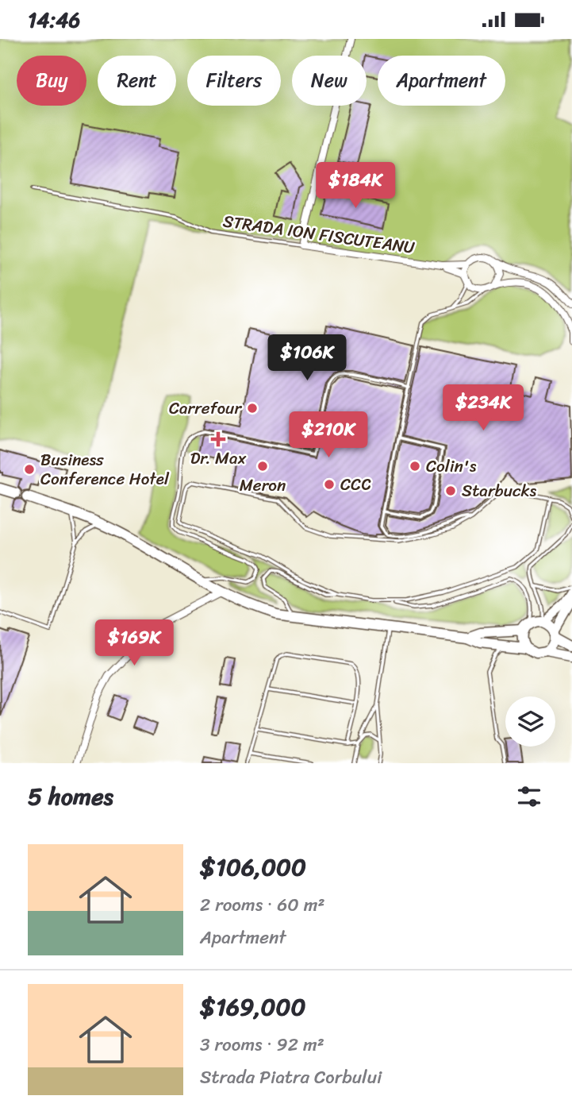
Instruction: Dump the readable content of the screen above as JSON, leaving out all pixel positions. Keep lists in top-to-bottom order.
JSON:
{
  "streets": {
    "street": ["STRADA ION FISCUTEANU"]
  },
  "places": {
    "other": [
      "Carrefour",
      "Meron",
      "Colin's",
      "Business Conference Hotel",
      "CCC",
      "Starbucks"
    ],
    "health": ["Dr. Max"]
  },
  "page": {
    "status": "14:46",
    "chip": [
      "Buy",
      "Rent",
      "Filters",
      "New",
      "Apartment"
    ],
    "price": [
      "$184K",
      "$106K",
      "$234K",
      "$210K",
      "$169K"
    ],
    "heading": "5 homes",
    "list": [
      {
        "name": "$106,000",
        "note": "2 rooms · 60 m² · Apartment"
      },
      {
        "name": "$169,000",
        "note": "3 rooms · 92 m² · Strada Piatra Corbului"
      }
    ]
  }
}
